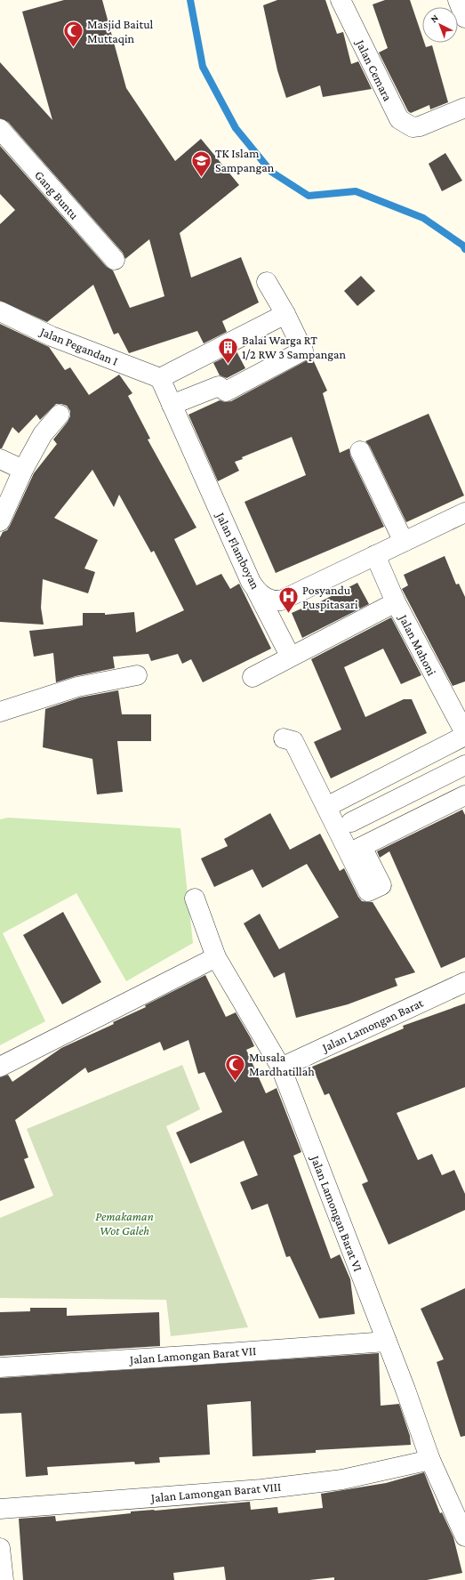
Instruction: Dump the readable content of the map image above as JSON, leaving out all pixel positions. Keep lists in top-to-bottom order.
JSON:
{
  "streets": {
    "street": [
      "Jalan Cemara",
      "Gang Buntu",
      "Jalan Pegandan I",
      "Jalan Flamboyan",
      "Jalan Mahoni",
      "Jalan Lamongan Barat",
      "Jalan Lamongan Barat VI",
      "Jalan Lamongan Barat VII",
      "Jalan Lamongan Barat VIII"
    ]
  },
  "crossings": [
    ["Jalan Pegandan I", "Jalan Flamboyan"],
    ["Jalan Flamboyan", "Jalan Mahoni"],
    ["Jalan Lamongan Barat", "Jalan Lamongan Barat VI"],
    ["Jalan Lamongan Barat VI", "Jalan Lamongan Barat VII"],
    ["Jalan Lamongan Barat VI", "Jalan Lamongan Barat VIII"]
  ],
  "parks": ["Pemakaman Wot Galeh"],
  "places": {
    "mosque": ["Masjid Baitul Muttaqin", "Musala Mardhatillah"],
    "school or university": ["TK Islam Sampangan"],
    "building": ["Balai Warga RT 1/2 RW 3 Sampangan"],
    "hospital": ["Posyandu Puspitasari"]
  },
  "north": "top left"
}
